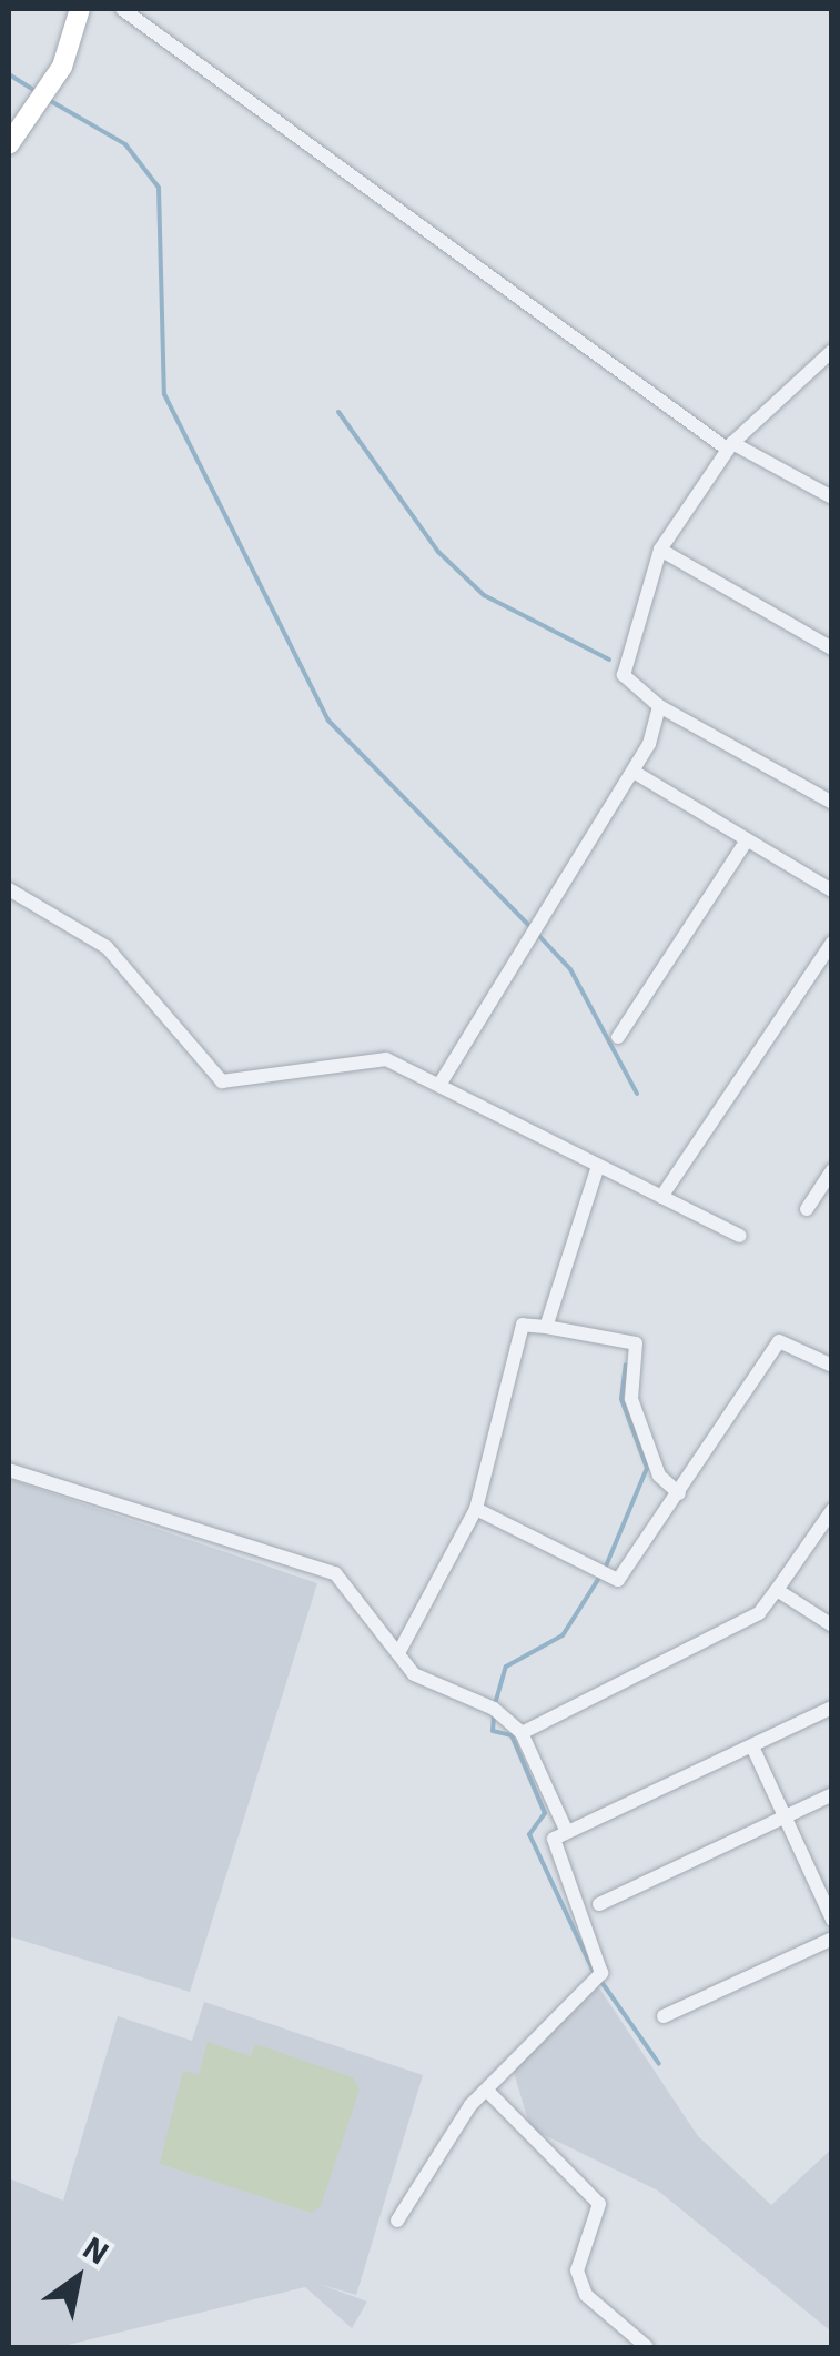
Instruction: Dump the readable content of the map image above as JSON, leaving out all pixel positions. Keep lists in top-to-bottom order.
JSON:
{
  "north": "top right"
}
